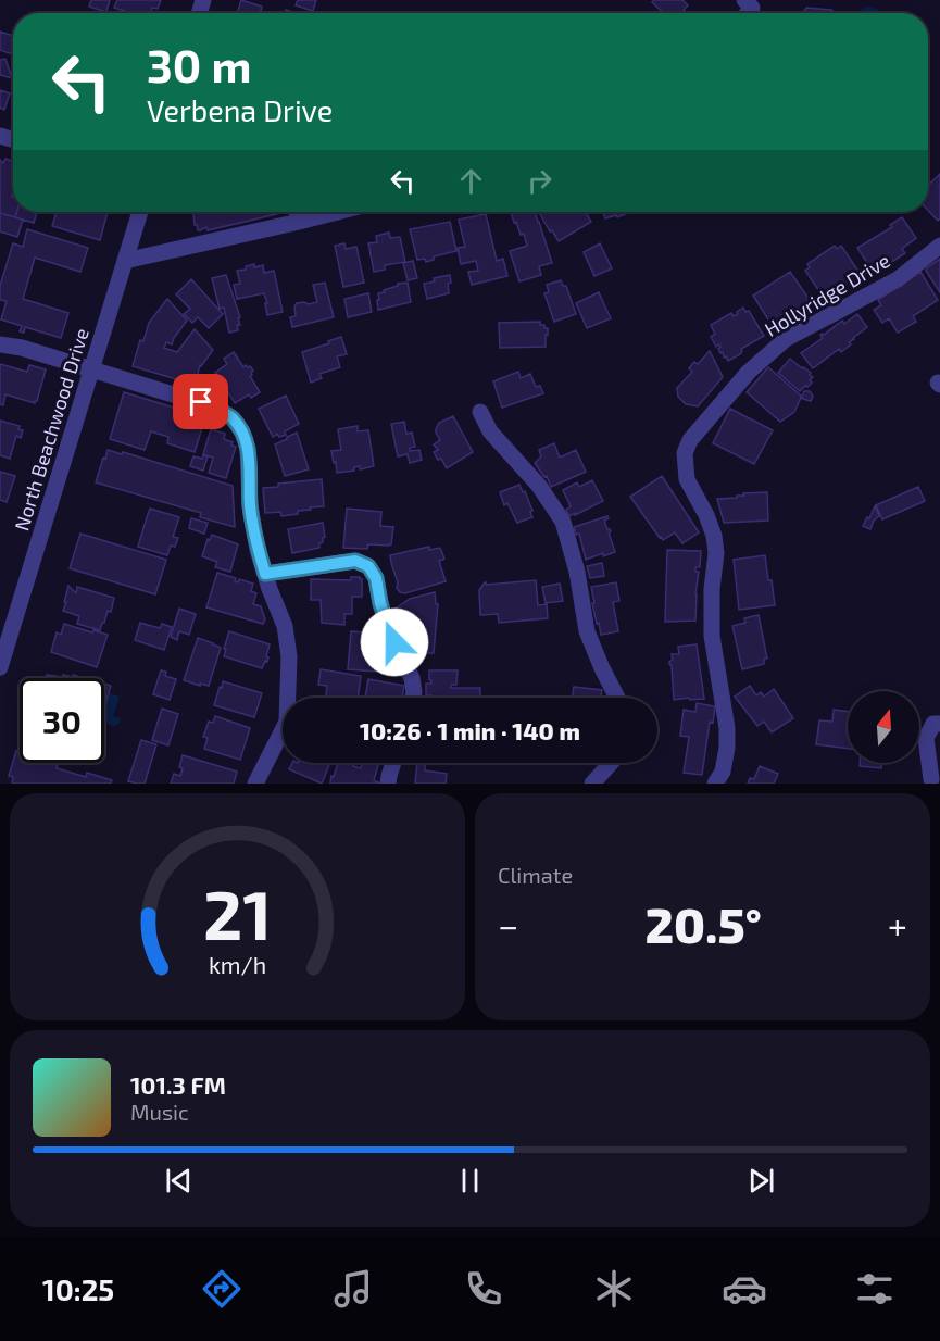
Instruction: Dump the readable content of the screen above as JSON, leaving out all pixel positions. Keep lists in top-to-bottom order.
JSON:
{
  "streets": {
    "street": ["Hollyridge Drive", "North Beachwood Drive"]
  },
  "north": "top",
  "page": {
    "turn": ["30 m", "Verbena Drive"],
    "limit": "30",
    "trip": "10:26 · 1 min · 140 m",
    "tile": "Climate",
    "heat": ["−", "20.5°", "+"],
    "song": ["101.3 FM", "Music"],
    "tabs": "10:25",
    "gauge": ["21", "km/h"]
  }
}
